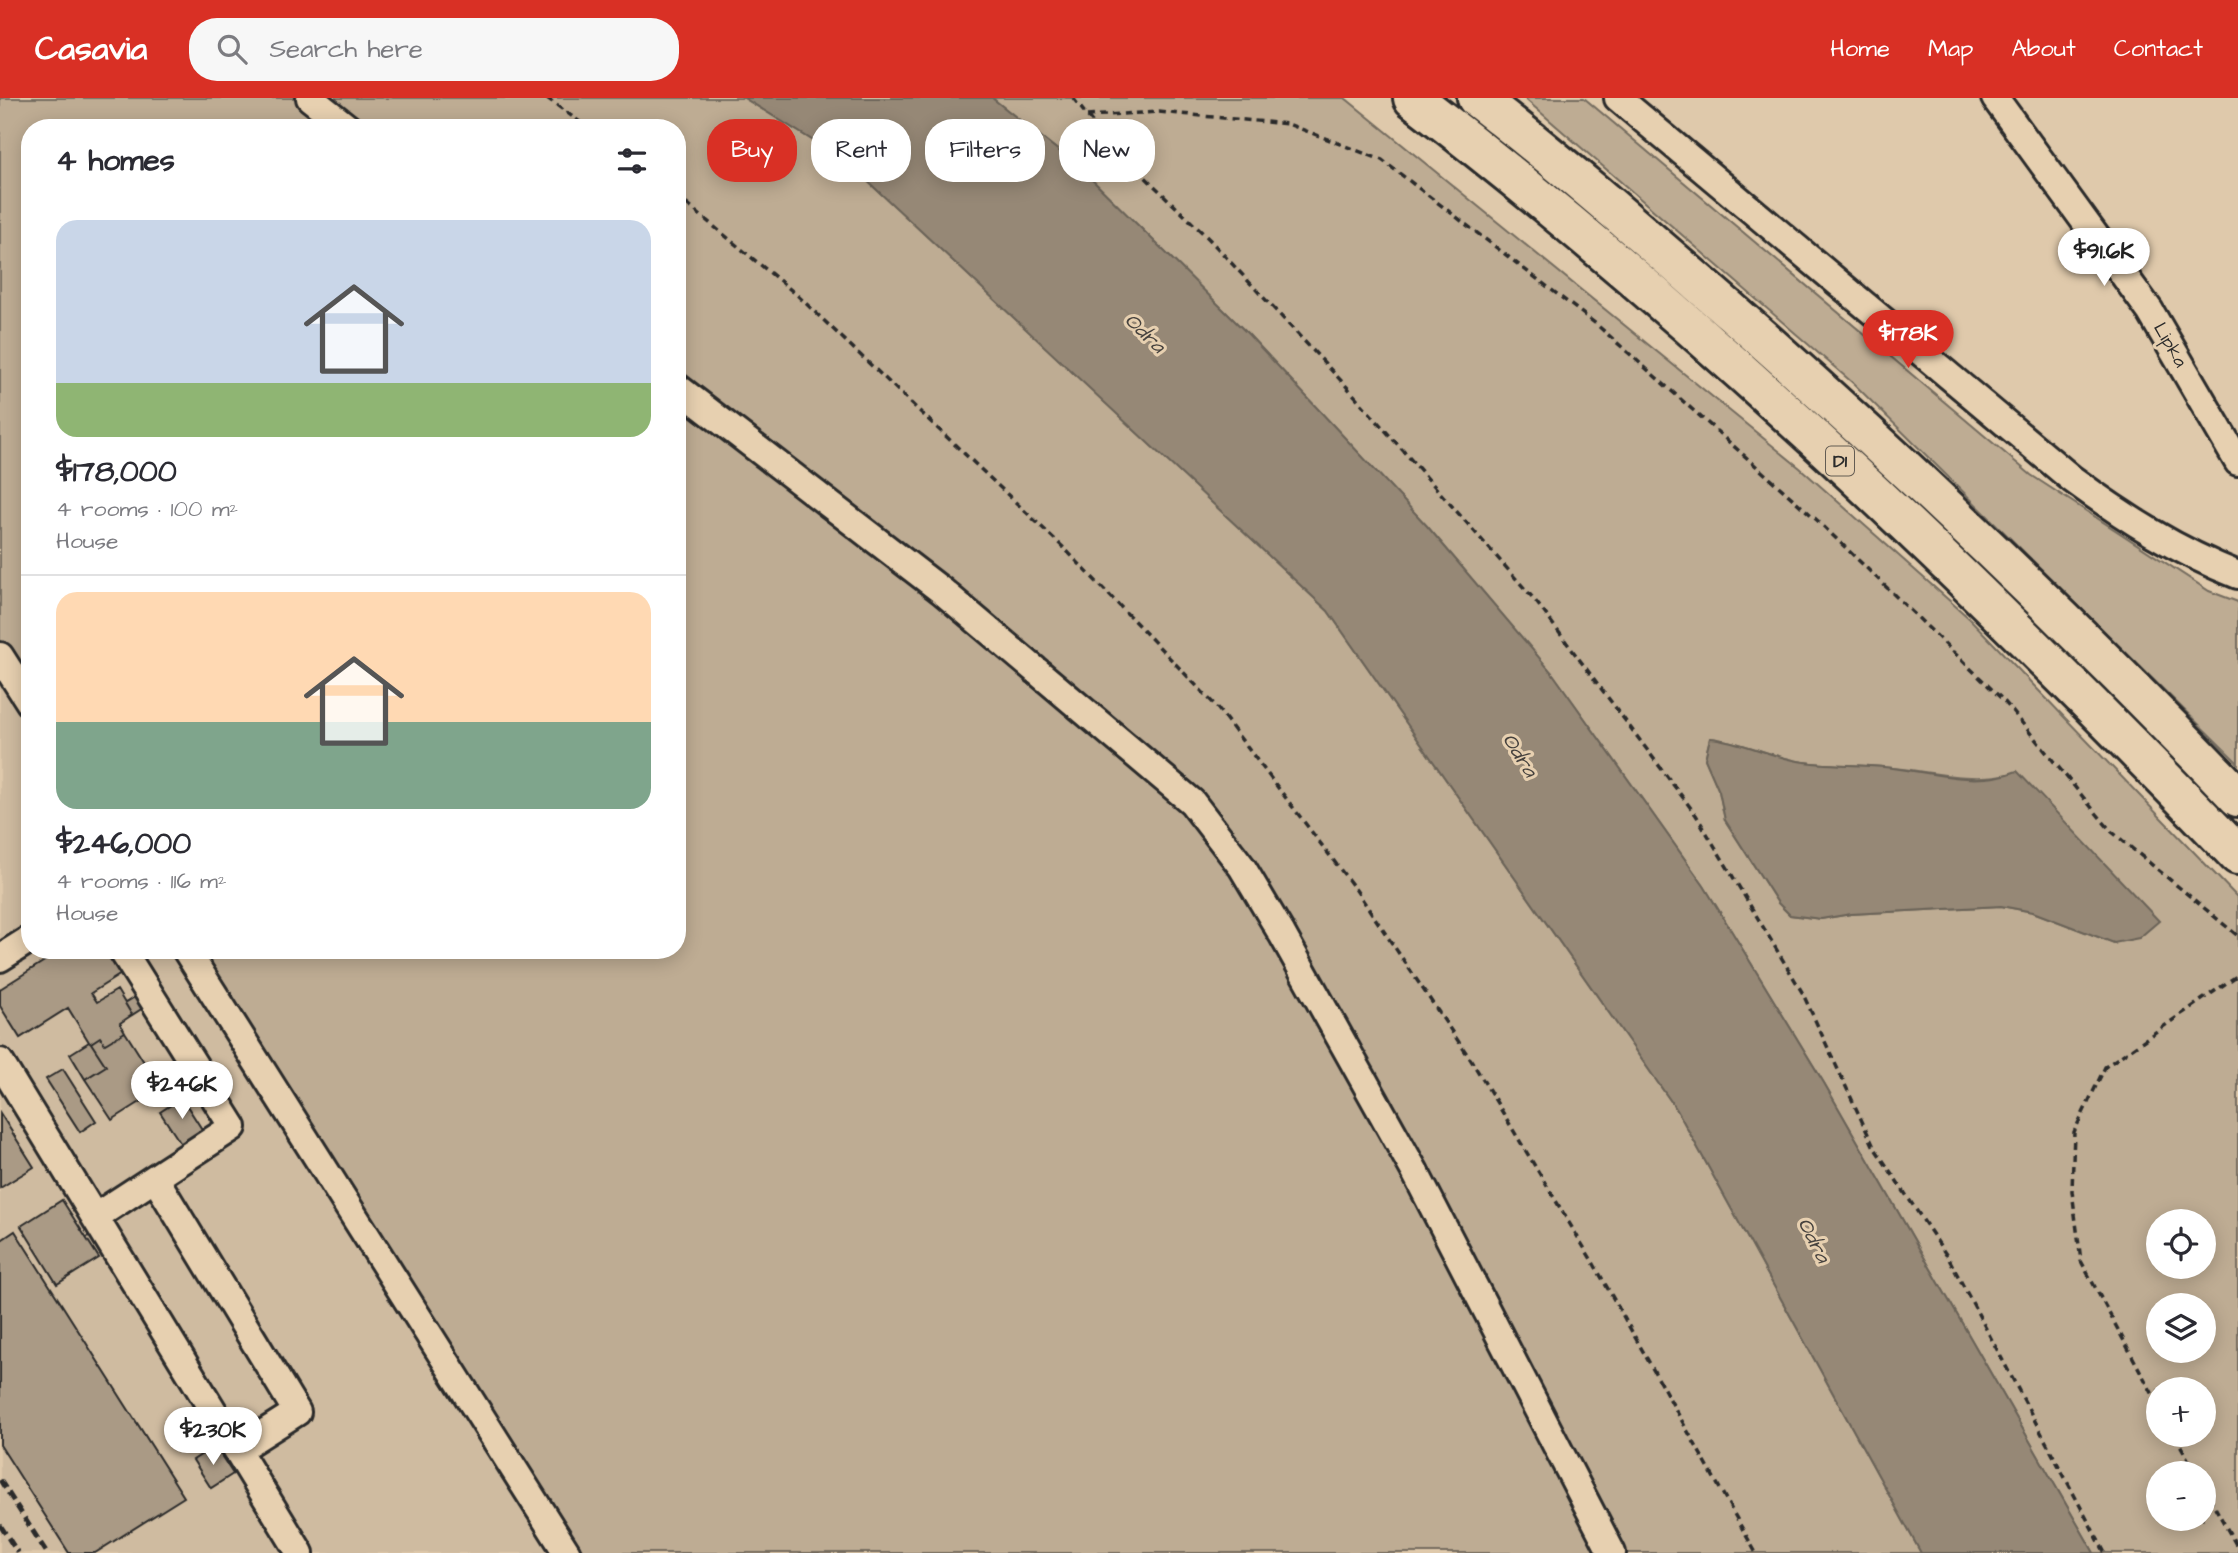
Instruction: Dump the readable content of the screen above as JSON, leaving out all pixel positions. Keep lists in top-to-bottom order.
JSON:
{
  "streets": {
    "highway": ["D1"],
    "street": ["Lipka"]
  },
  "water": ["Odra"],
  "page": {
    "header": "Casavia",
    "search": "Search here",
    "nav": [
      "Home",
      "Map",
      "About",
      "Contact"
    ],
    "chip": [
      "Buy",
      "Rent",
      "Filters",
      "New"
    ],
    "heading": "4 homes",
    "list": [
      {
        "name": "$178,000",
        "note": "4 rooms · 100 m² · House"
      },
      {
        "name": "$246,000",
        "note": "4 rooms · 116 m² · House"
      }
    ],
    "price": [
      "$91.6K",
      "$178K",
      "$246K",
      "$230K"
    ],
    "map_buttons": ["+", "−"]
  }
}
